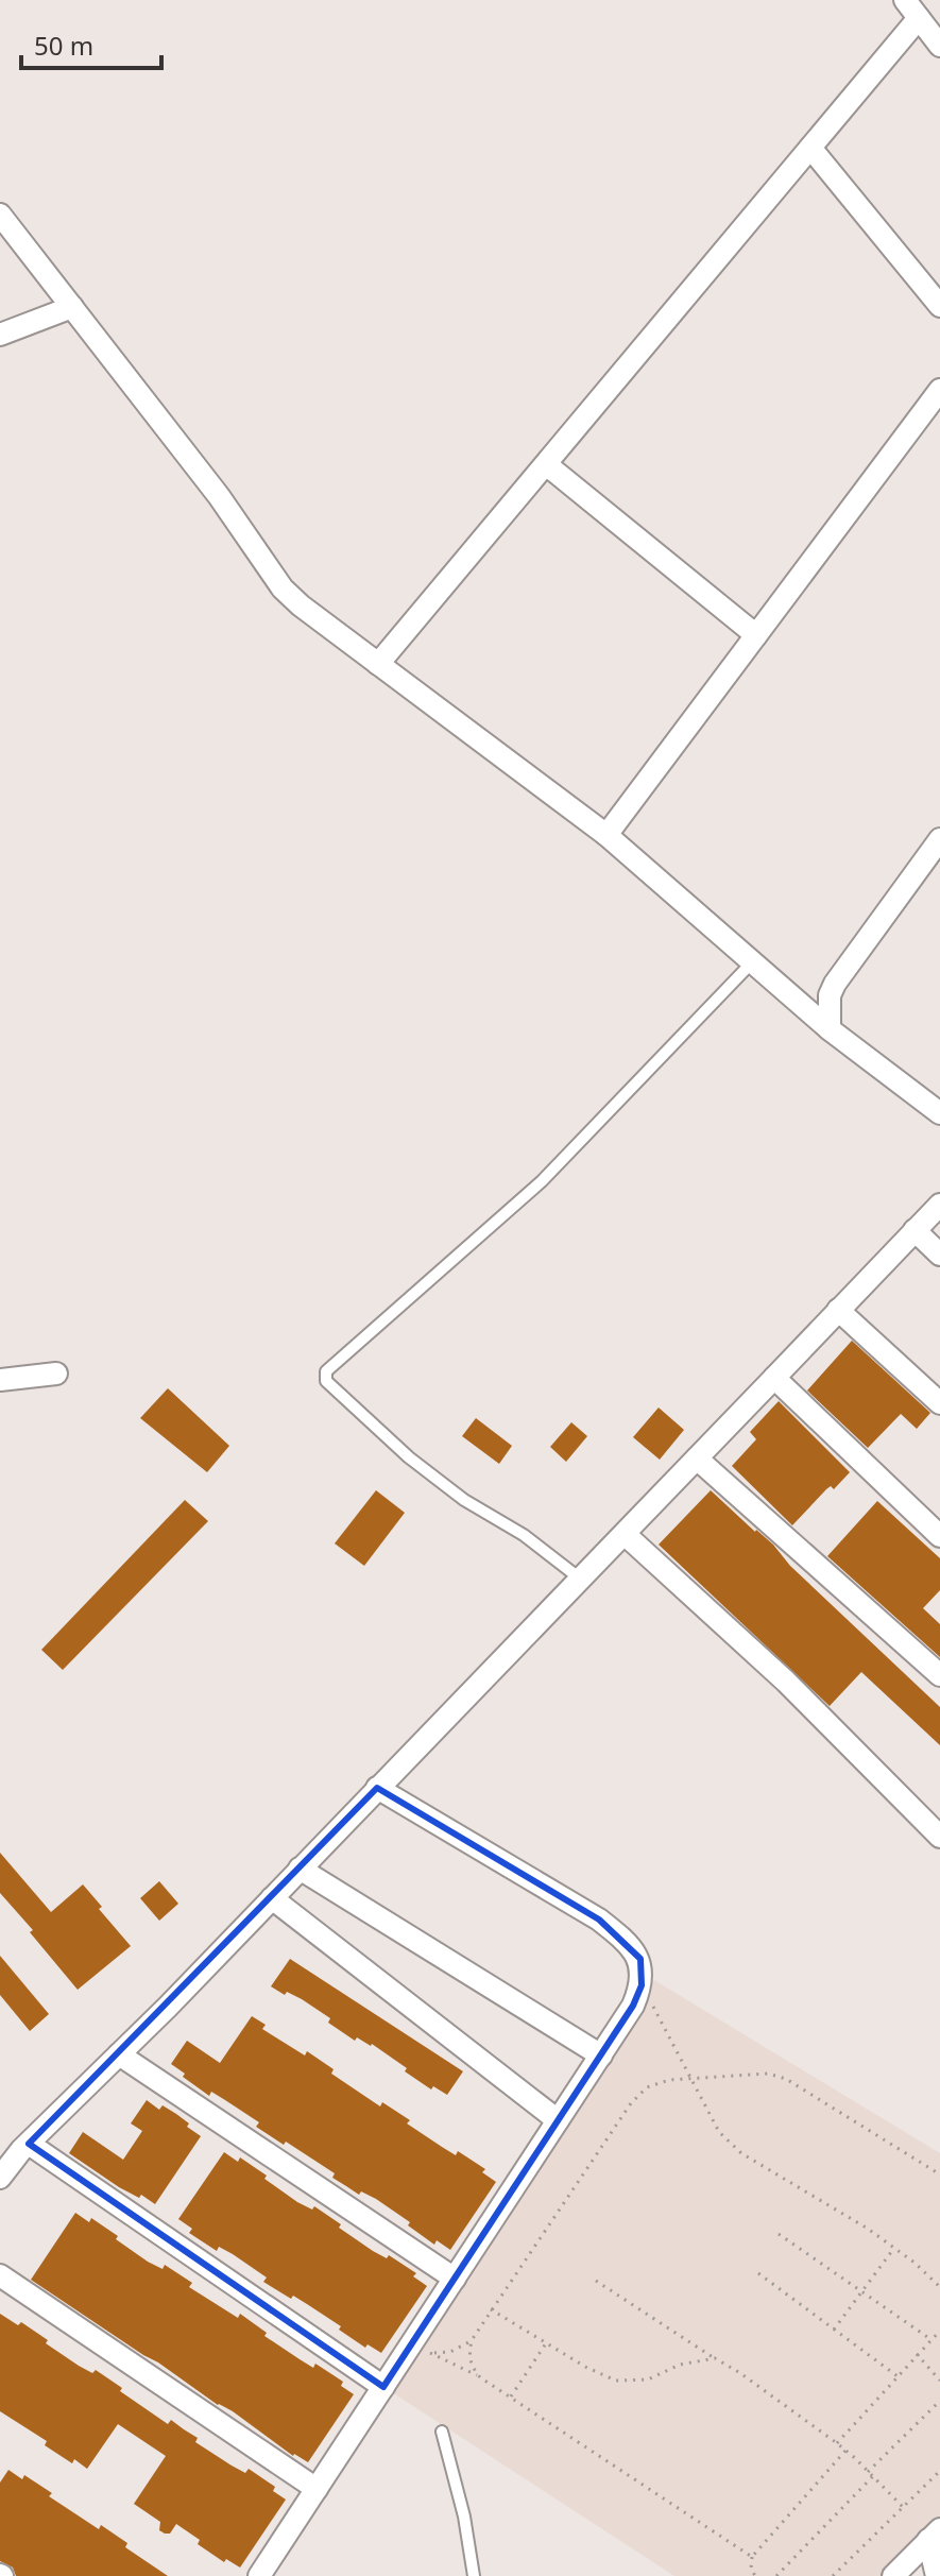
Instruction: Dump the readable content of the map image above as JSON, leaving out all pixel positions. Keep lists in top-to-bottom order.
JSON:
{
  "scale_bar": "50 m"
}
